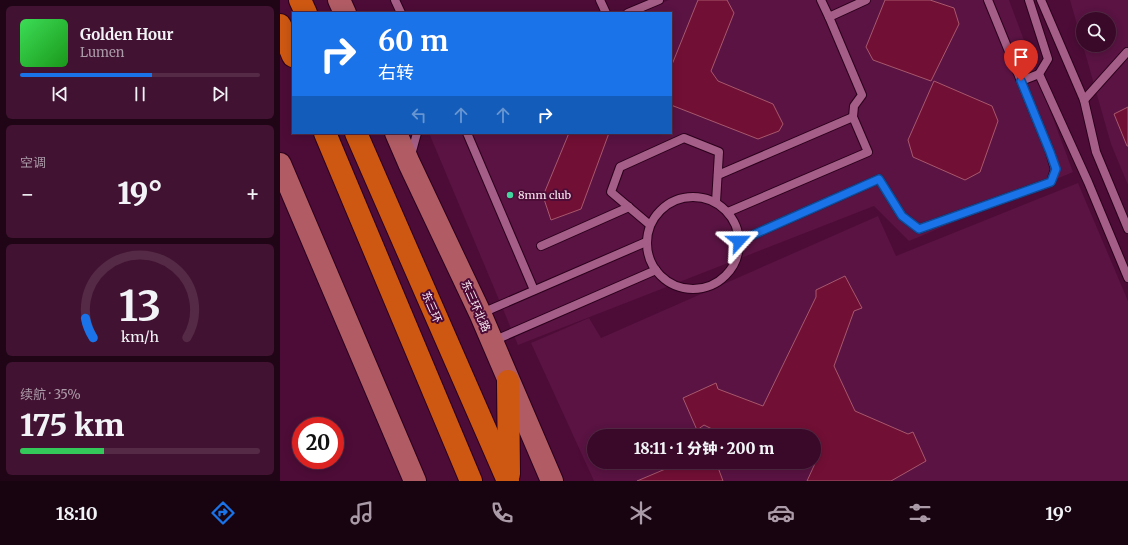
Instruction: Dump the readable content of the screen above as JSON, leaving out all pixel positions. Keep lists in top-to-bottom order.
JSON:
{
  "streets": {
    "highway": ["东三环"],
    "street": ["东三环北路"]
  },
  "places": ["8mm club"],
  "page": {
    "turn": ["60 m", "右转"],
    "song": ["Golden Hour", "Lumen"],
    "tile": [
      "空调",
      ["续航 · 35%", "175 km"]
    ],
    "heat": ["−", "19°", "+"],
    "limit": "20",
    "trip": "18:11 · 1 分钟 · 200 m",
    "tabs": ["18:10", "19°"],
    "gauge": ["13", "km/h"]
  }
}
